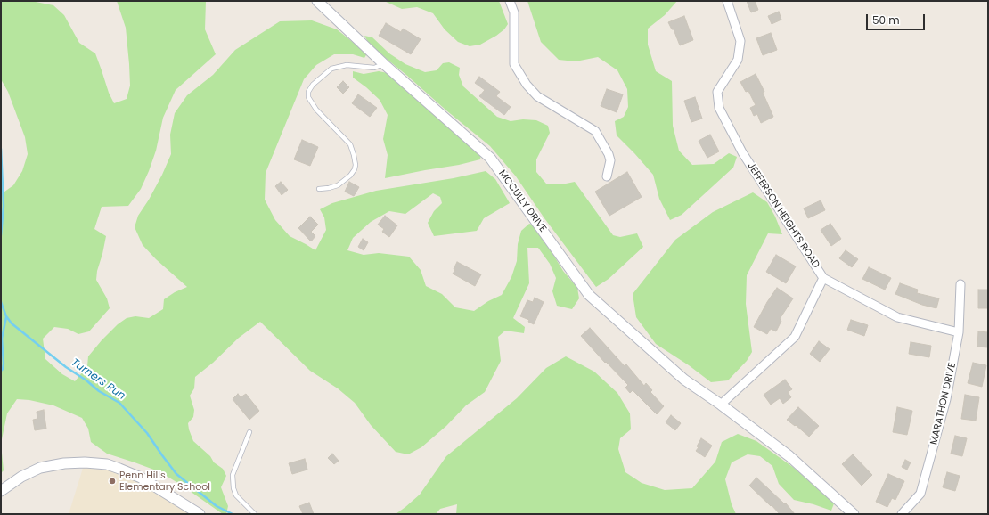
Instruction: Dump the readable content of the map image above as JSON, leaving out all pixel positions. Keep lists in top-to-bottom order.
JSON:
{
  "streets": {
    "street": ["MCCULLY DRIVE", "JEFFERSON HEIGHTS ROAD", "MARATHON DRIVE"]
  },
  "crossings": [
    ["MCCULLY DRIVE", "JEFFERSON HEIGHTS ROAD"]
  ],
  "water": ["Turners Run"],
  "places": ["Penn Hills Elementary School"],
  "scale_bar": "50 m"
}
